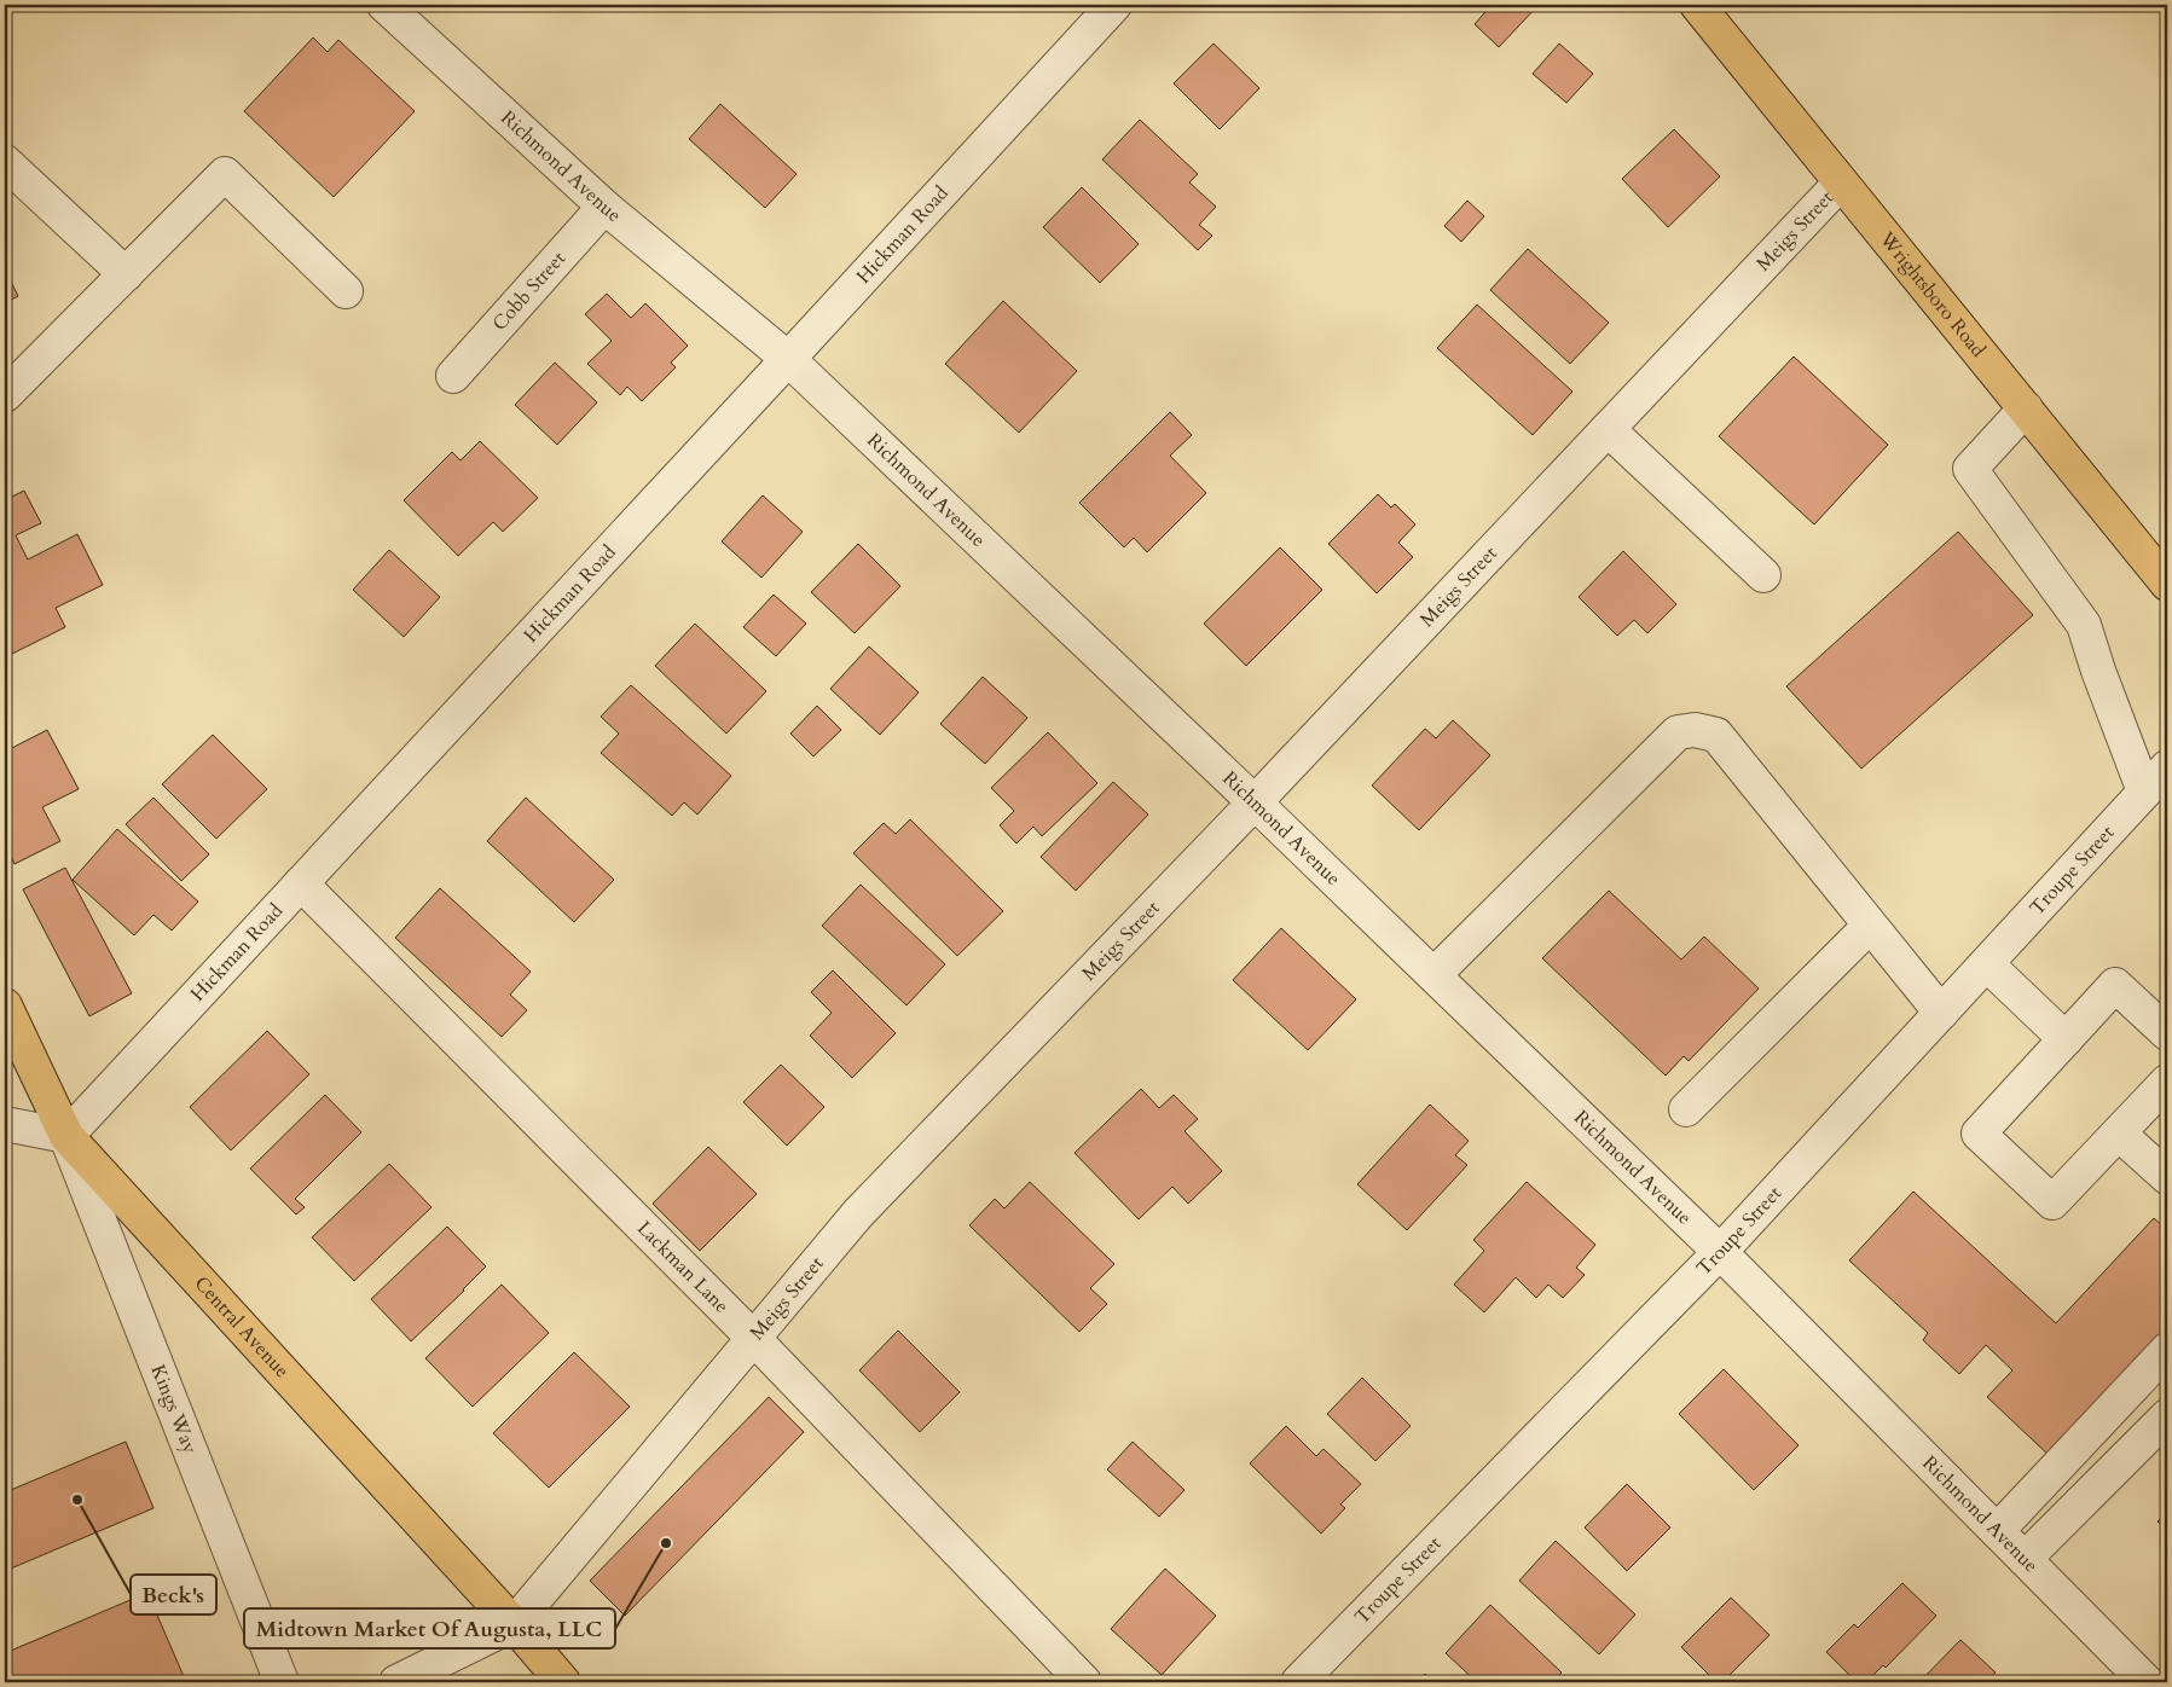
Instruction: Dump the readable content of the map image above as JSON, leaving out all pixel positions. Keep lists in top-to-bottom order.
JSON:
{
  "streets": {
    "main road": ["Wrightsboro Road", "Central Avenue"],
    "street": [
      "Richmond Avenue",
      "Meigs Street",
      "Hickman Road",
      "Cobb Street",
      "Troupe Street",
      "Lackman Lane",
      "Kings Way"
    ]
  },
  "crossings": [
    ["Richmond Avenue", "Meigs Street"],
    ["Richmond Avenue", "Hickman Road"],
    ["Richmond Avenue", "Cobb Street"],
    ["Richmond Avenue", "Troupe Street"],
    ["Meigs Street", "Wrightsboro Road"],
    ["Meigs Street", "Lackman Lane"],
    ["Meigs Street", "Central Avenue"],
    ["Hickman Road", "Lackman Lane"],
    ["Hickman Road", "Central Avenue"],
    ["Hickman Road", "Kings Way"],
    ["Central Avenue", "Kings Way"]
  ],
  "places": ["Beck's", "Midtown Market Of Augusta, LLC"]
}
